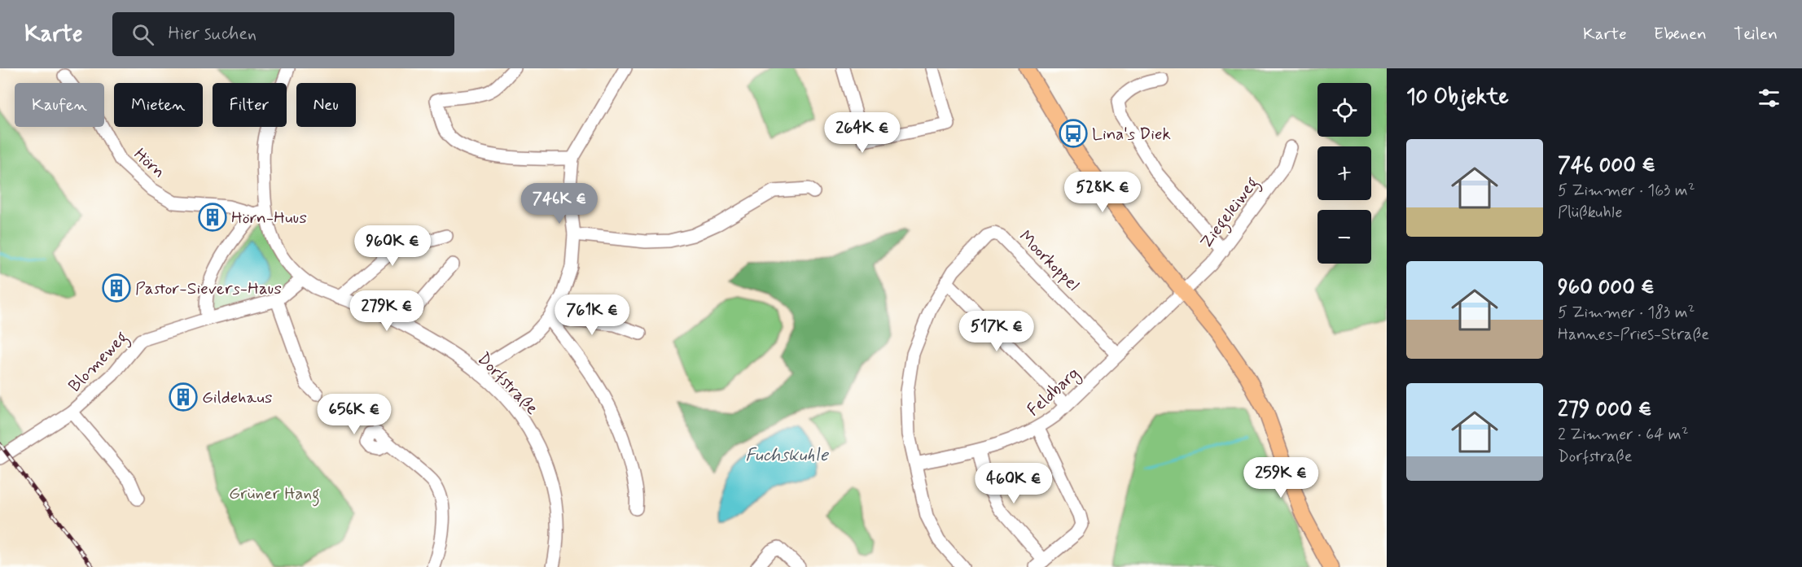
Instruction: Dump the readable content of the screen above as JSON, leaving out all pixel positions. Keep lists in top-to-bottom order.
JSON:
{
  "streets": {
    "street": [
      "Hörn",
      "Ziegeleiweg",
      "Moorkoppel",
      "Blomeweg",
      "Dorfstraße",
      "Feldbarg"
    ]
  },
  "crossings": [
    ["Hörn", "Dorfstraße"],
    ["Ziegeleiweg", "Feldbarg"],
    ["Moorkoppel", "Feldbarg"]
  ],
  "water": ["Fuchskuhle"],
  "parks": ["Grüner Hang"],
  "places": {
    "bus stop": ["Lina's Diek"],
    "building": ["Hörn-Huus", "Pastor-Sievers-Haus", "Gildehaus"]
  },
  "page": {
    "header": "Karte",
    "search": "Hier suchen",
    "nav": ["Karte", "Ebenen", "Teilen"],
    "heading": "10 Objekte",
    "map_buttons": ["+", "−"],
    "chip": [
      "Kaufen",
      "Mieten",
      "Filter",
      "Neu"
    ],
    "price": [
      "264K €",
      "528K €",
      "746K €",
      "960K €",
      "279K €",
      "761K €",
      "517K €",
      "656K €",
      "259K €",
      "460K €"
    ],
    "list": [
      {
        "name": "746 000 €",
        "note": "5 Zimmer · 163 m² · Plüßkuhle"
      },
      {
        "name": "960 000 €",
        "note": "5 Zimmer · 183 m² · Hannes-Pries-Straße"
      },
      {
        "name": "279 000 €",
        "note": "2 Zimmer · 64 m² · Dorfstraße"
      }
    ]
  }
}
